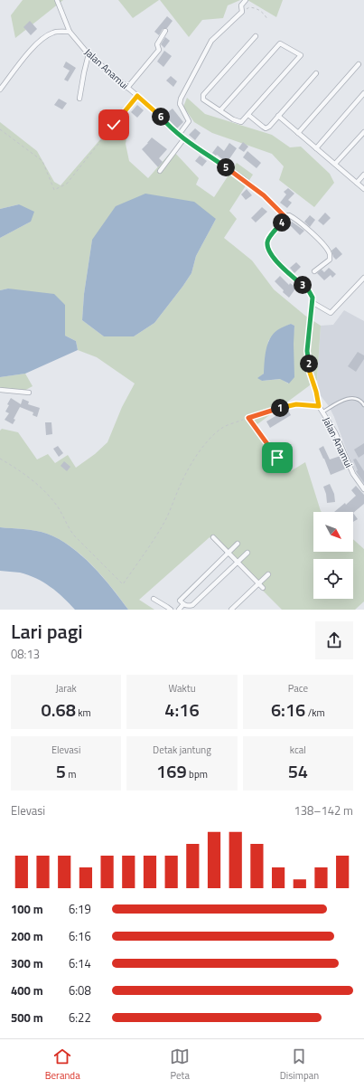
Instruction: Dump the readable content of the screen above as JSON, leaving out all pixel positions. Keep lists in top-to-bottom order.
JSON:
{
  "streets": {
    "street": ["Jalan Anamui"]
  },
  "north": "bottom right",
  "page": {
    "pins": [
      "6",
      "5",
      "4",
      "3",
      "2",
      "1"
    ],
    "heading": ["Lari pagi", "08:13"],
    "stats": [
      ["Jarak", "0.68 km"],
      ["Waktu", "4:16"],
      ["Pace", "6:16 /km"],
      ["Elevasi", "5 m"],
      ["Detak jantung", "169 bpm"],
      ["kcal", "54"]
    ],
    "chart": ["Elevasi", "138–142 m"],
    "list": [
      {
        "name": "100 m",
        "note": "6:19"
      },
      {
        "name": "200 m",
        "note": "6:16"
      },
      {
        "name": "300 m",
        "note": "6:14"
      },
      {
        "name": "400 m",
        "note": "6:08"
      },
      {
        "name": "500 m",
        "note": "6:22"
      }
    ],
    "tabs": ["Beranda", "Peta", "Disimpan"]
  }
}
